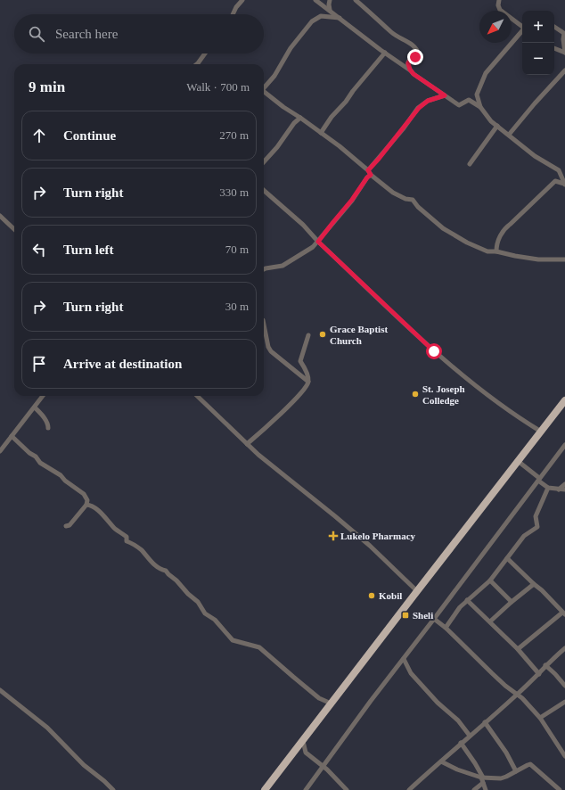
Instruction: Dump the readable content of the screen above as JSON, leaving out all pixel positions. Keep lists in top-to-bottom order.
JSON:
{
  "places": {
    "other": ["Grace Baptist Church", "St. Joseph Colledge", "Kobil"],
    "health": ["Lukelo Pharmacy"],
    "transit": ["Sheli"]
  },
  "north": "bottom left",
  "page": {
    "map_buttons": ["+", "−"],
    "search": "Search here",
    "heading": ["9 min", "Walk · 700 m"],
    "list": [
      ["Continue", "270 m"],
      ["Turn right", "330 m"],
      ["Turn left", "70 m"],
      ["Turn right", "30 m"],
      "Arrive at destination"
    ]
  }
}
